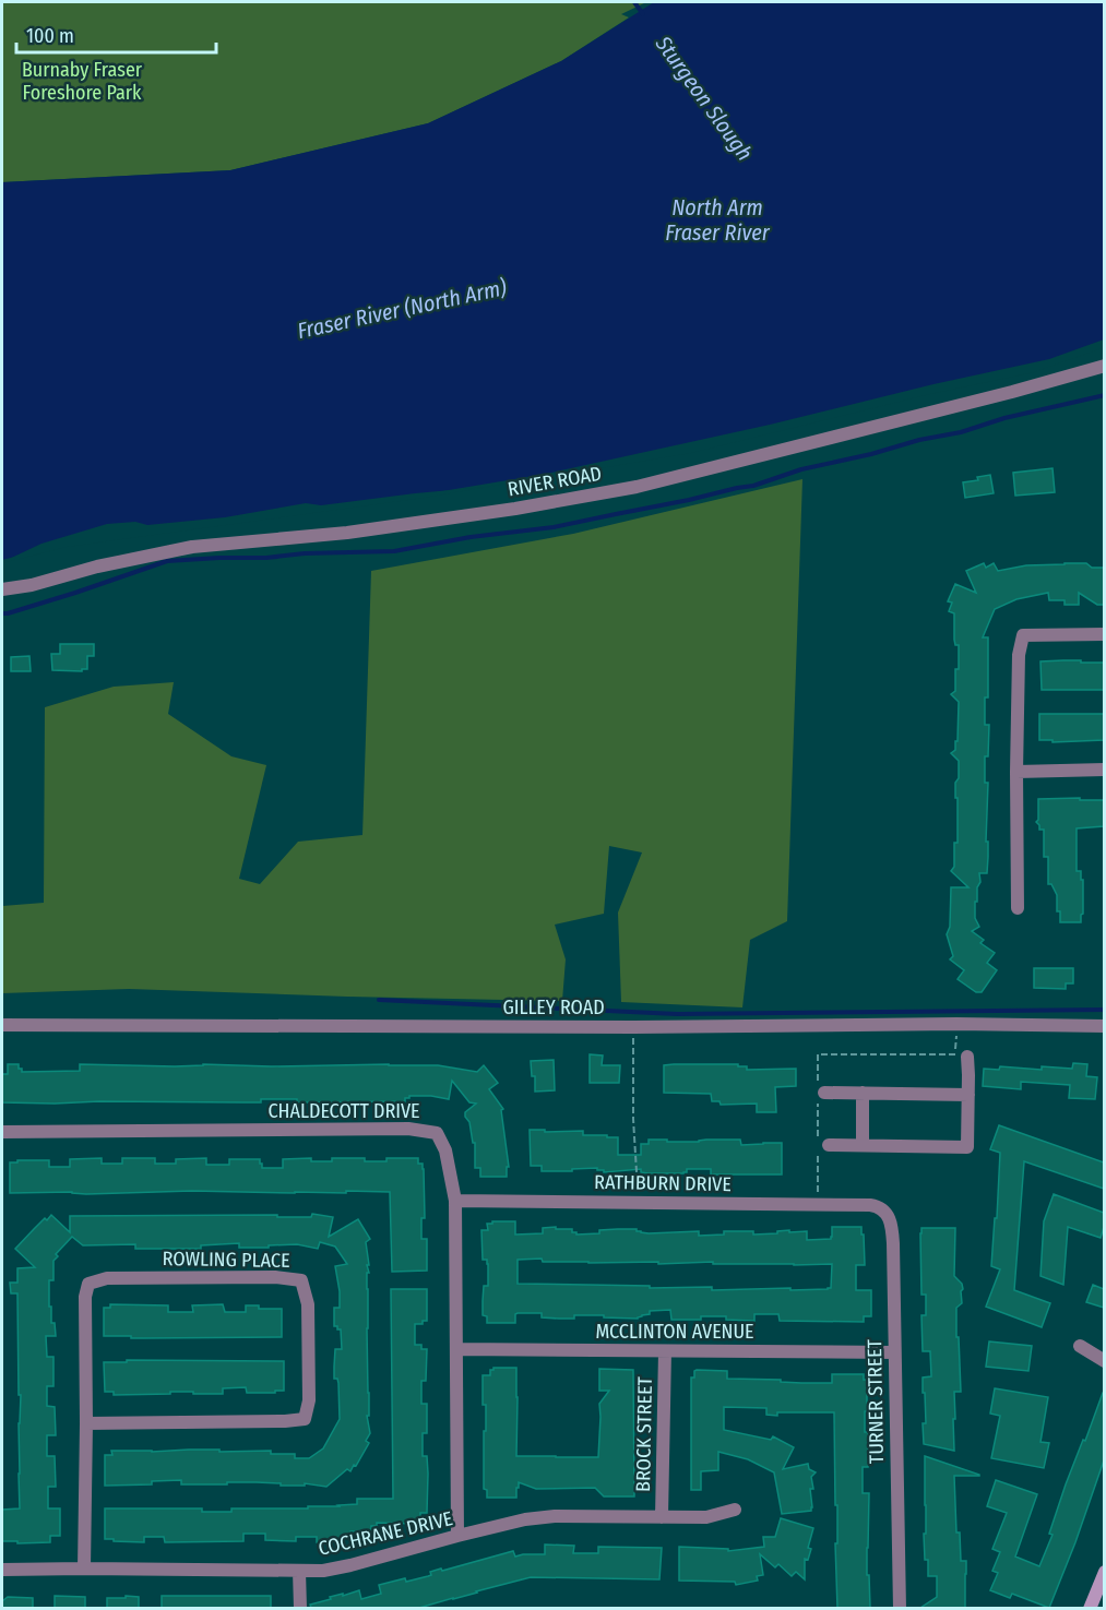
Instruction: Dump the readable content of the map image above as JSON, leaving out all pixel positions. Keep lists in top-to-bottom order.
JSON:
{
  "streets": {
    "street": [
      "RIVER ROAD",
      "GILLEY ROAD",
      "CHALDECOTT DRIVE",
      "RATHBURN DRIVE",
      "ROWLING PLACE",
      "MCCLINTON AVENUE",
      "TURNER STREET",
      "BROCK STREET",
      "COCHRANE DRIVE"
    ]
  },
  "crossings": [
    ["CHALDECOTT DRIVE", "RATHBURN DRIVE"],
    ["CHALDECOTT DRIVE", "MCCLINTON AVENUE"],
    ["CHALDECOTT DRIVE", "COCHRANE DRIVE"],
    ["RATHBURN DRIVE", "TURNER STREET"],
    ["ROWLING PLACE", "COCHRANE DRIVE"],
    ["MCCLINTON AVENUE", "TURNER STREET"],
    ["MCCLINTON AVENUE", "BROCK STREET"],
    ["BROCK STREET", "COCHRANE DRIVE"]
  ],
  "water": ["Sturgeon Slough", "North Arm Fraser River", "Fraser River (North Arm)"],
  "parks": ["Burnaby Fraser Foreshore Park"],
  "scale_bar": "100 m"
}
